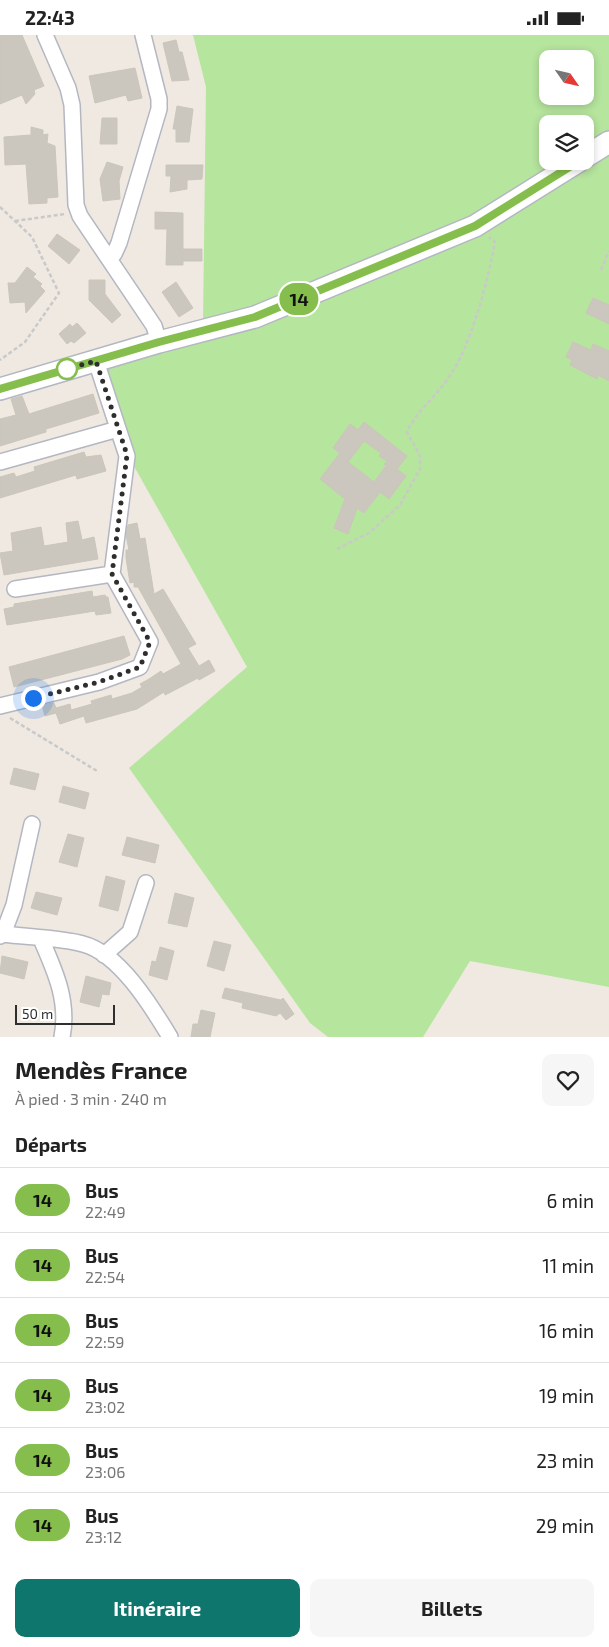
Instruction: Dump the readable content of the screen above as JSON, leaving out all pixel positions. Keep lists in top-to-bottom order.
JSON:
{
  "lines": ["bus line 14"],
  "scale_bar": "50 m",
  "north": "bottom right",
  "page": {
    "status": "22:43",
    "on_map": "14",
    "scale": "50 m",
    "heading": [
      ["Mendès France", "À pied · 3 min · 240 m"],
      "Départs"
    ],
    "list": [
      {
        "mark": "14",
        "name": "Bus",
        "note": "22:49",
        "value": "6 min"
      },
      {
        "mark": "14",
        "name": "Bus",
        "note": "22:54",
        "value": "11 min"
      },
      {
        "mark": "14",
        "name": "Bus",
        "note": "22:59",
        "value": "16 min"
      },
      {
        "mark": "14",
        "name": "Bus",
        "note": "23:02",
        "value": "19 min"
      },
      {
        "mark": "14",
        "name": "Bus",
        "note": "23:06",
        "value": "23 min"
      },
      {
        "mark": "14",
        "name": "Bus",
        "note": "23:12",
        "value": "29 min"
      }
    ],
    "buttons": ["Itinéraire", "Billets"]
  }
}
